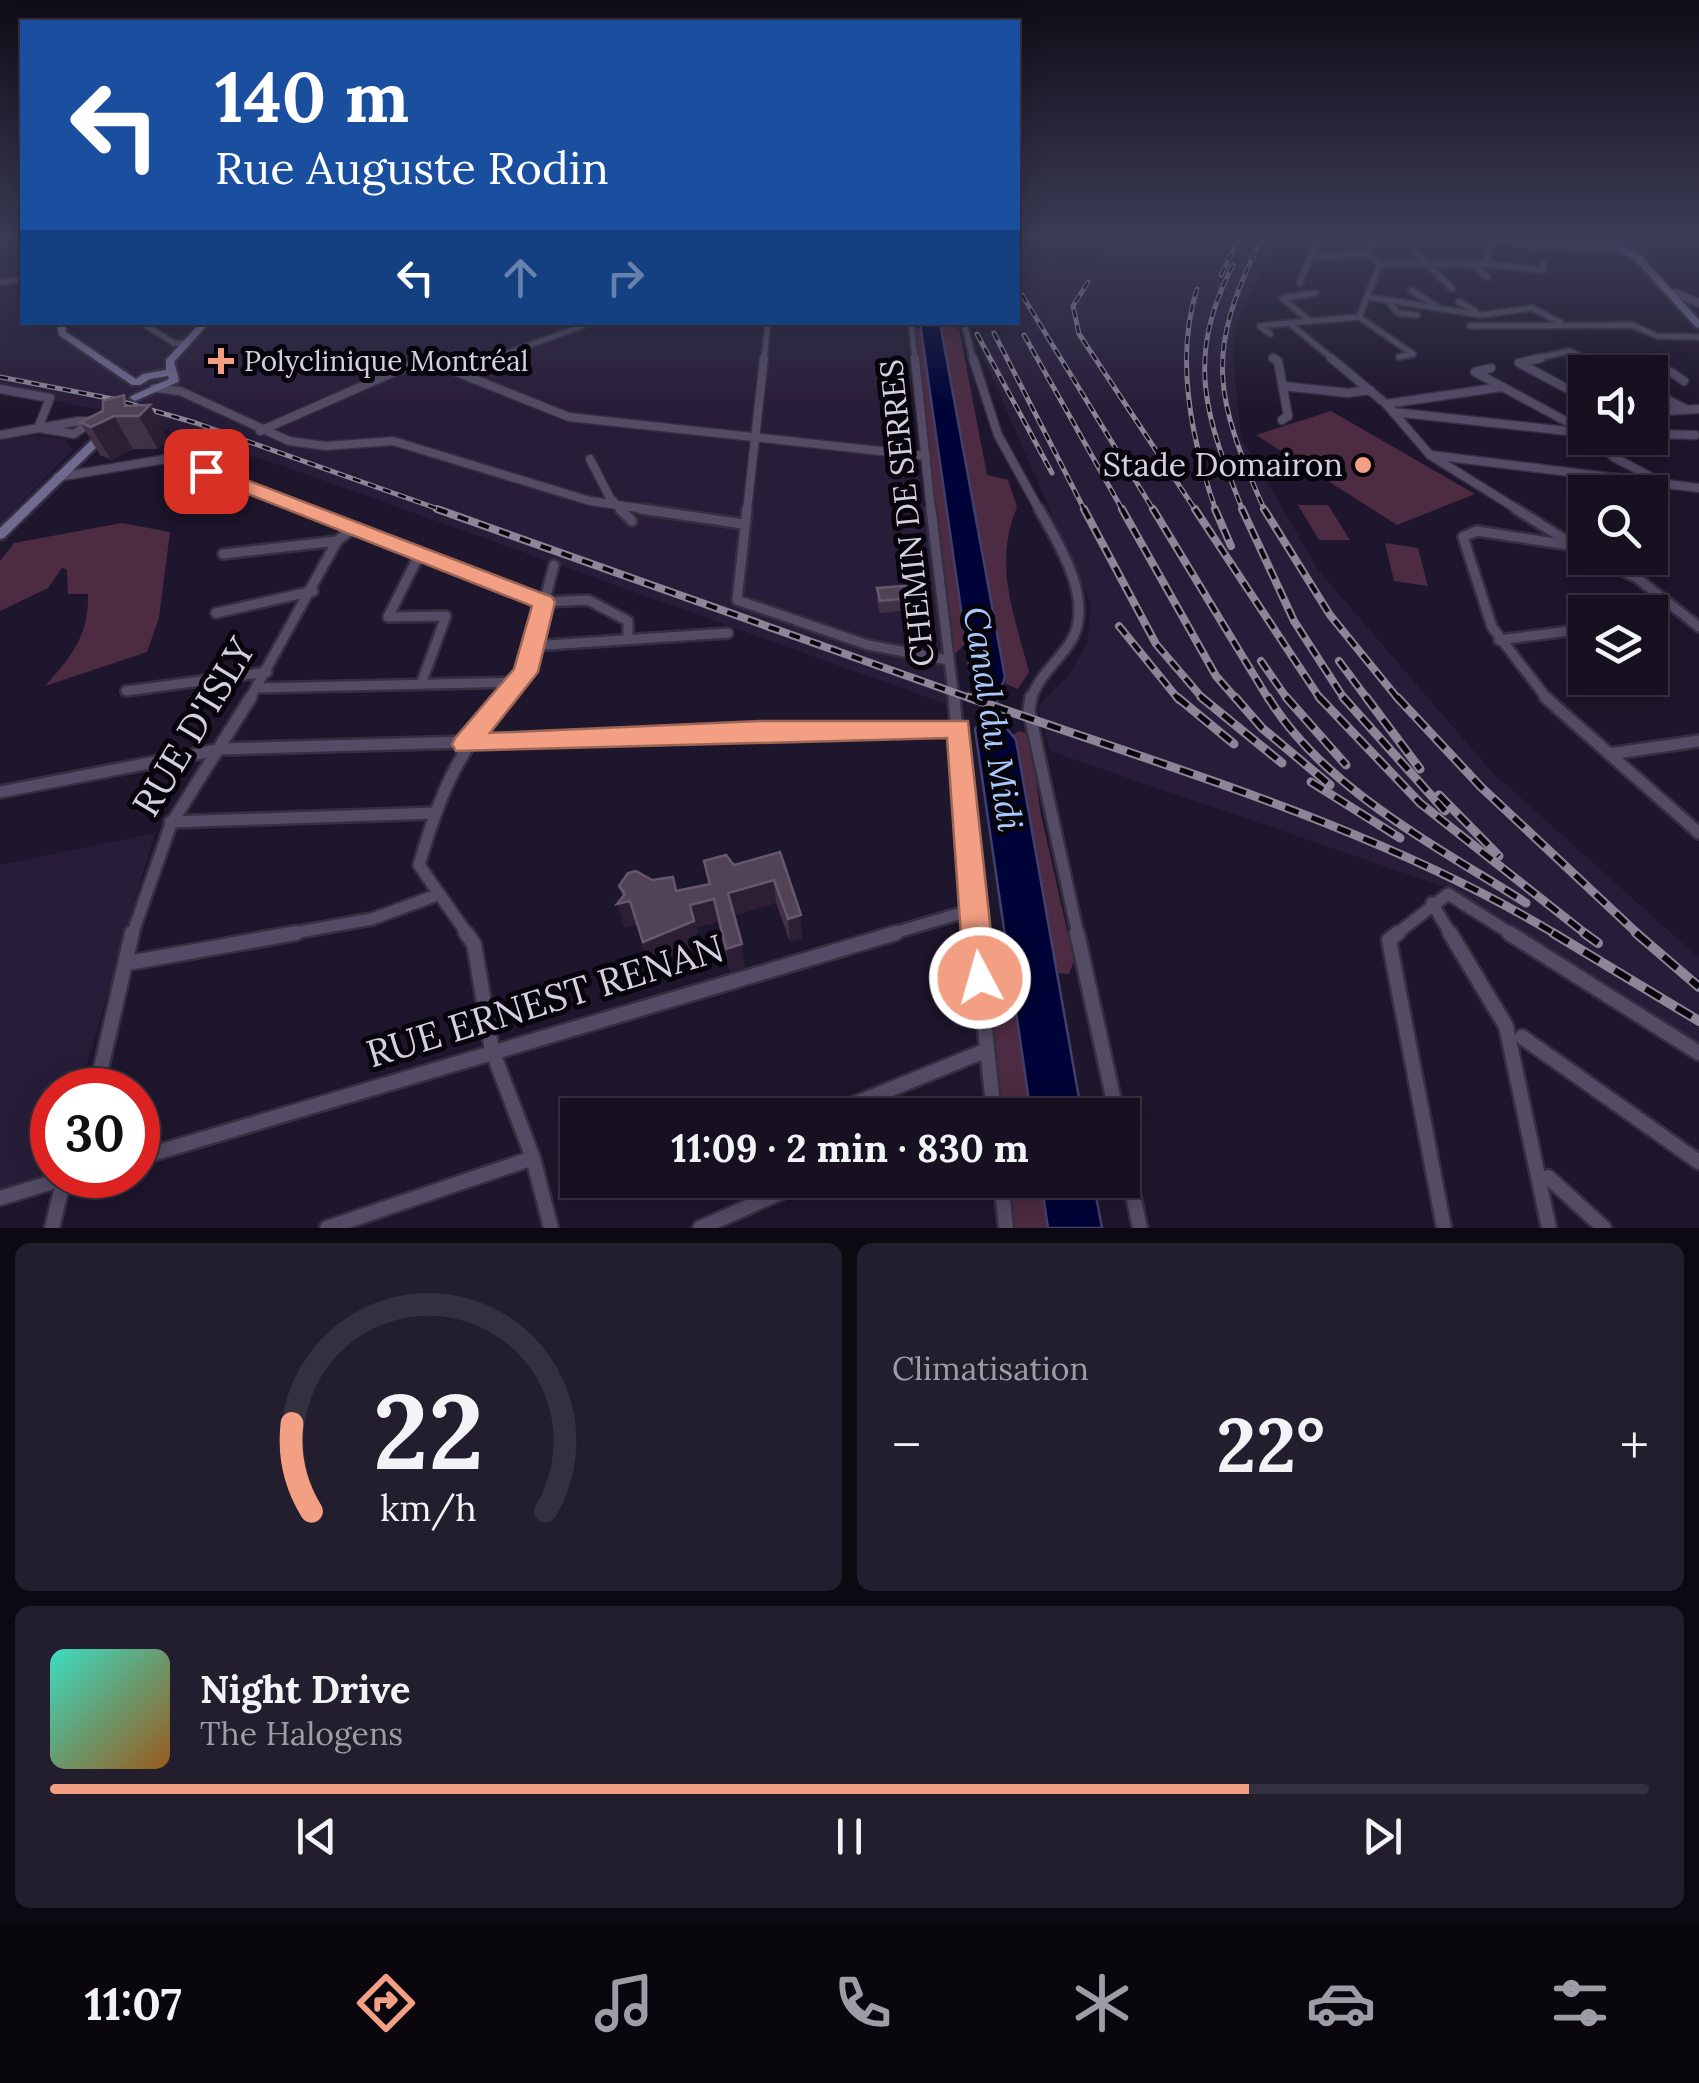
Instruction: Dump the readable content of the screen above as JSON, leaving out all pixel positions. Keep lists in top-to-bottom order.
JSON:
{
  "streets": {
    "street": ["CHEMIN DE SERRES", "RUE D'ISLY", "RUE ERNEST RENAN"]
  },
  "crossings": [
    ["CHEMIN DE SERRES", "RUE ERNEST RENAN"]
  ],
  "water": ["Canal du Midi"],
  "places": {
    "health": ["Polyclinique Montréal"],
    "other": ["Stade Domairon"]
  },
  "page": {
    "turn": ["140 m", "Rue Auguste Rodin"],
    "limit": "30",
    "trip": "11:09 · 2 min · 830 m",
    "tile": "Climatisation",
    "heat": ["−", "22°", "+"],
    "song": ["Night Drive", "The Halogens"],
    "tabs": "11:07",
    "gauge": ["22", "km/h"]
  }
}
